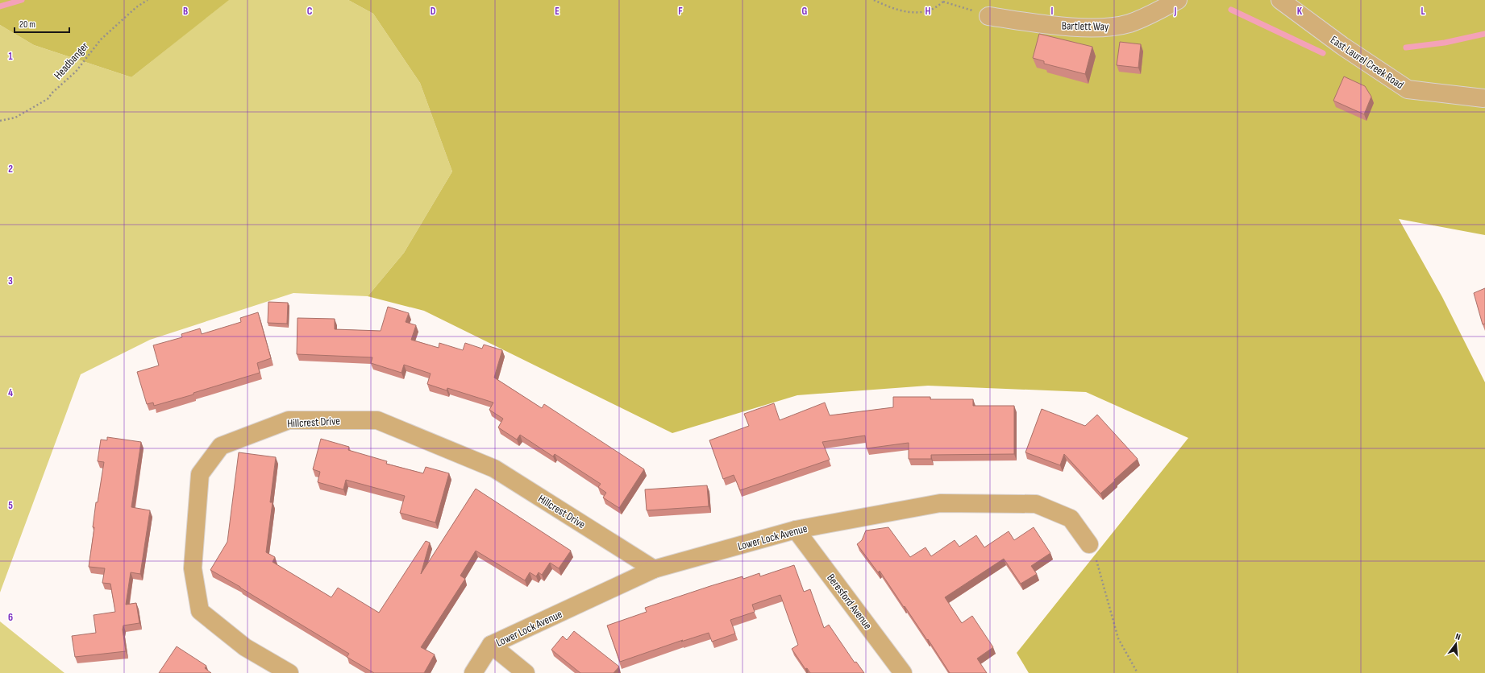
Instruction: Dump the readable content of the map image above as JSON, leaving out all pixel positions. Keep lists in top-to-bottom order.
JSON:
{
  "streets": {
    "street": [
      "Bartlett Way",
      "East Laurel Creek Road",
      "Hillcrest Drive",
      "Lower Lock Avenue",
      "Beresford Avenue"
    ],
    "path": ["Headbanger"]
  },
  "crossings": [
    ["Hillcrest Drive", "Lower Lock Avenue"],
    ["Lower Lock Avenue", "Beresford Avenue"]
  ],
  "scale_bar": "20 m",
  "north": "top",
  "grid": {
    "columns": [
      "B",
      "C",
      "D",
      "E",
      "F",
      "G",
      "H",
      "I",
      "J",
      "K",
      "L"
    ],
    "rows": [
      "1",
      "2",
      "3",
      "4",
      "5",
      "6"
    ]
  }
}
